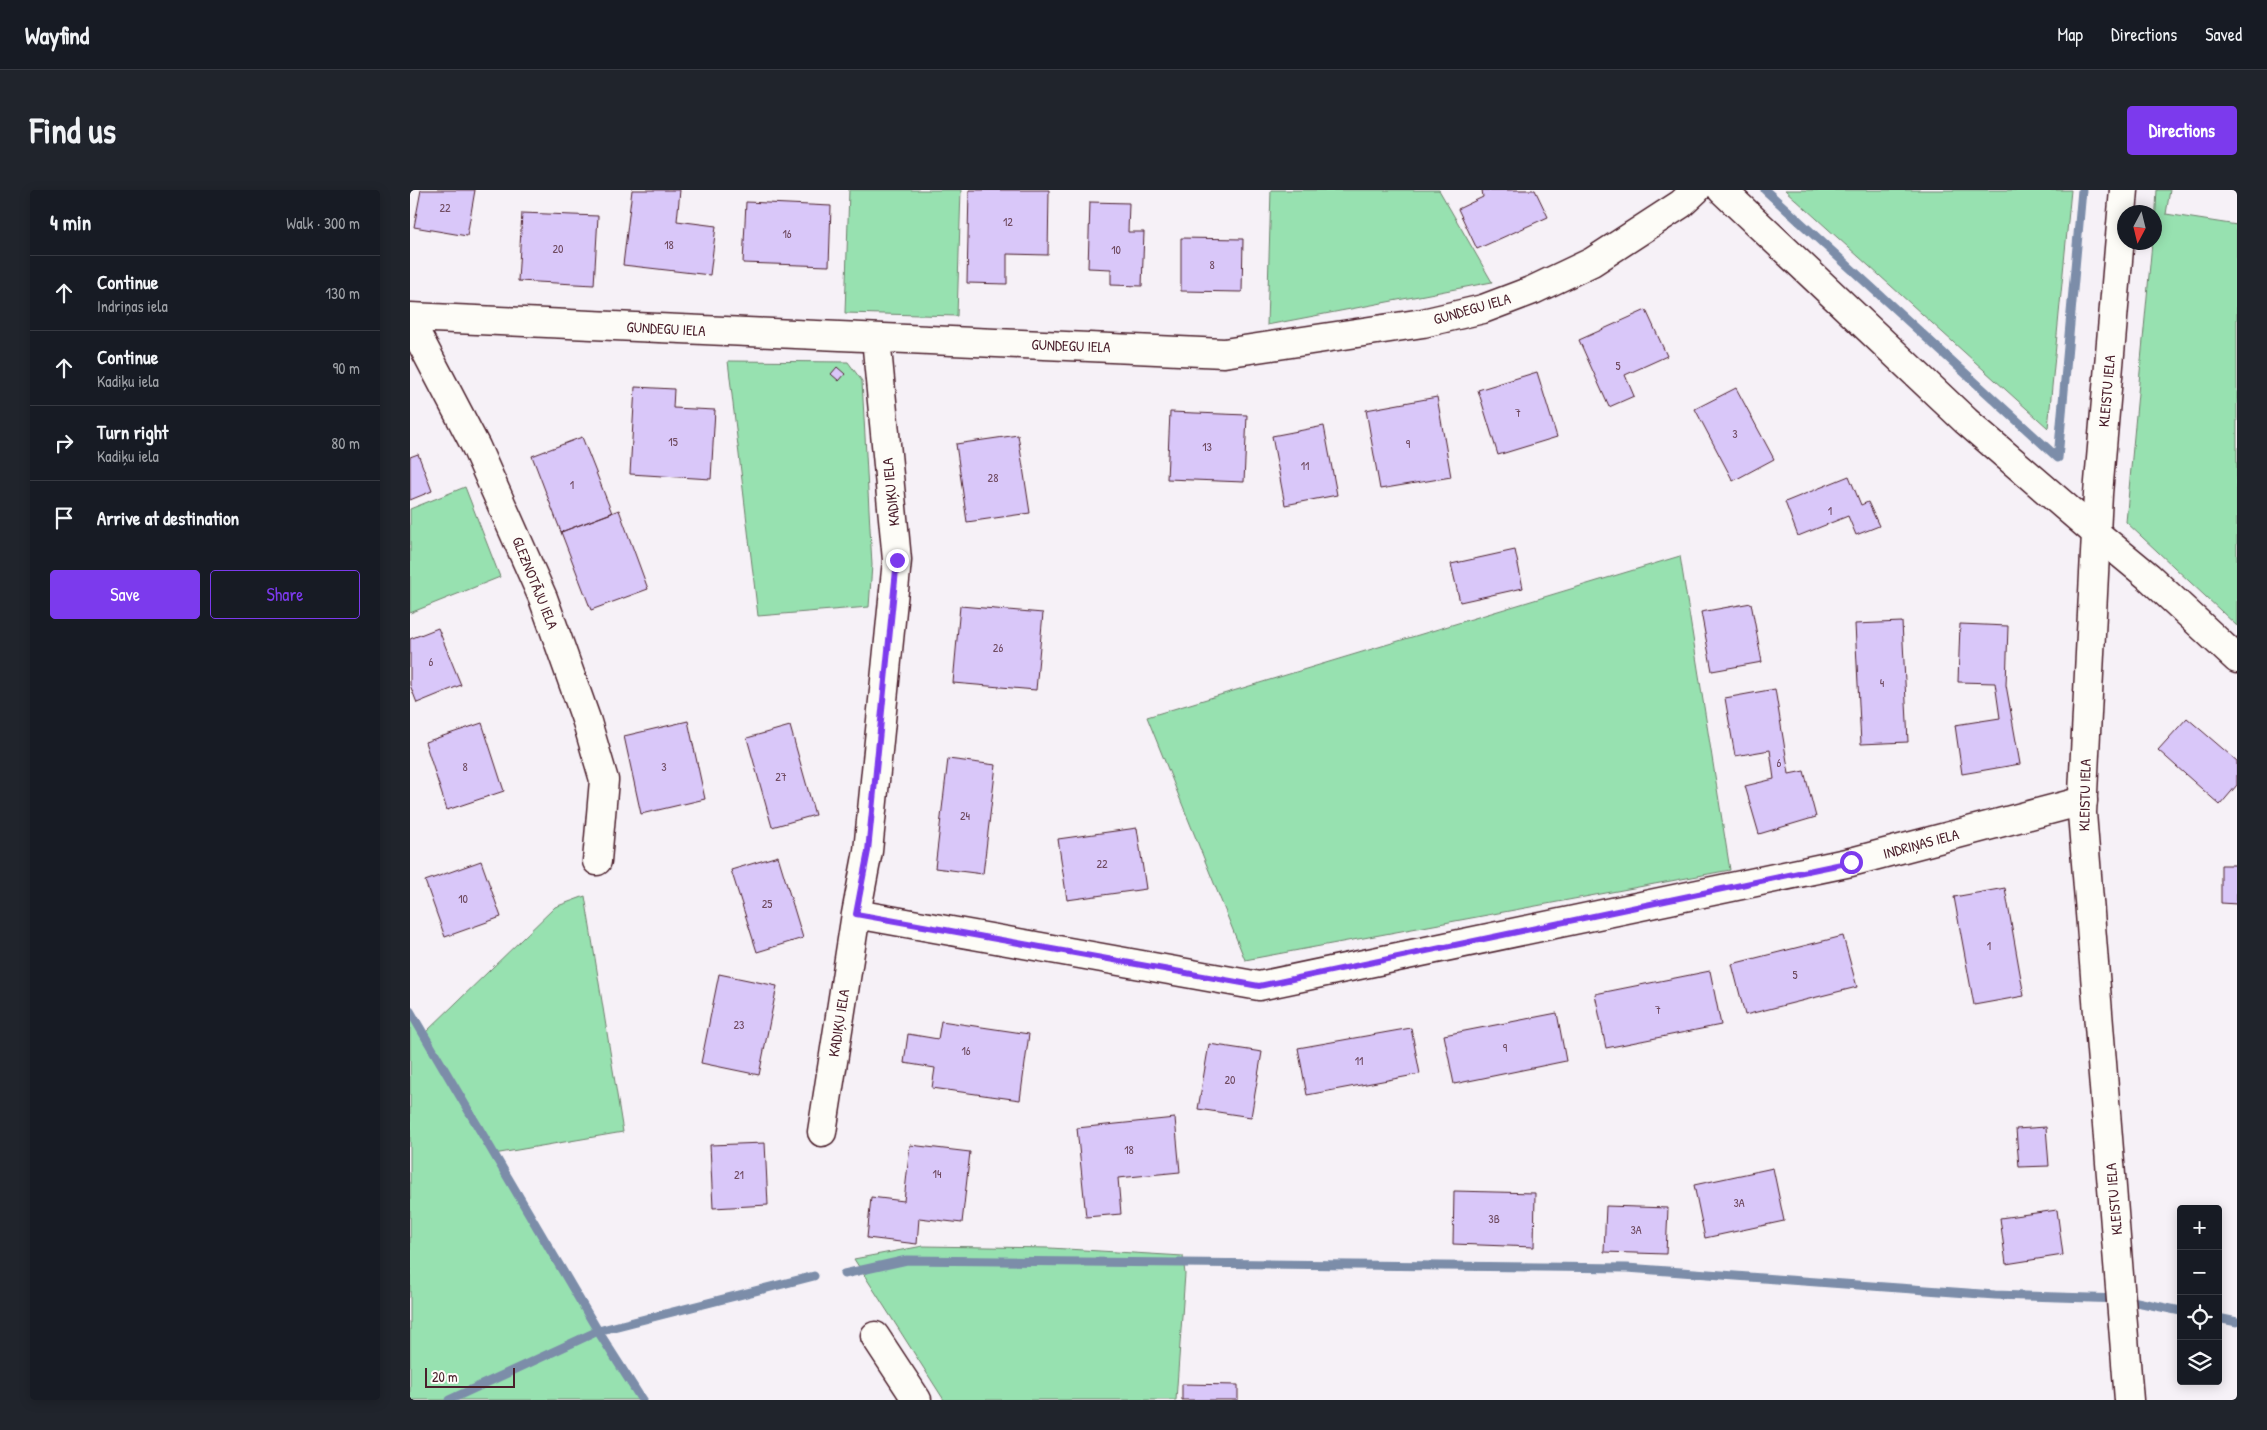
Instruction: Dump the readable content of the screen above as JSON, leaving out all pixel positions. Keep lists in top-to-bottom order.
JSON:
{
  "streets": {
    "street": [
      "GUNDEGU IELA",
      "KLEISTU IELA",
      "KADIĶU IELA",
      "GLEZNOTĀJU IELA",
      "INDRIŅAS IELA"
    ]
  },
  "crossings": [
    ["GUNDEGU IELA", "KADIĶU IELA"],
    ["GUNDEGU IELA", "GLEZNOTĀJU IELA"],
    ["KLEISTU IELA", "INDRIŅAS IELA"],
    ["KADIĶU IELA", "INDRIŅAS IELA"]
  ],
  "house_numbers": [
    "22",
    "12",
    "16",
    "18",
    "20",
    "10",
    "8",
    "5",
    "7",
    "3",
    "15",
    "9",
    "13",
    "11",
    "28",
    "1",
    "1",
    "26",
    "6",
    "4",
    "6",
    "8",
    "3",
    "27",
    "24",
    "22",
    "10",
    "25",
    "1",
    "5",
    "7",
    "23",
    "9",
    "16",
    "11",
    "20",
    "18",
    "14",
    "21",
    "3A",
    "3B",
    "3A"
  ],
  "scale_bar": "20 m",
  "north": "bottom",
  "page": {
    "header": "Wayfind",
    "nav": ["Map", "Directions", "Saved"],
    "buttons": [
      "Directions",
      ["Save", "Share"]
    ],
    "title": "Find us",
    "heading": ["4 min", "Walk · 300 m"],
    "list": [
      ["Continue", "Indriņas iela", "130 m"],
      ["Continue", "Kadiķu iela", "90 m"],
      ["Turn right", "Kadiķu iela", "80 m"],
      "Arrive at destination"
    ],
    "map_buttons": ["+", "−"],
    "scale": "20 m"
  }
}
